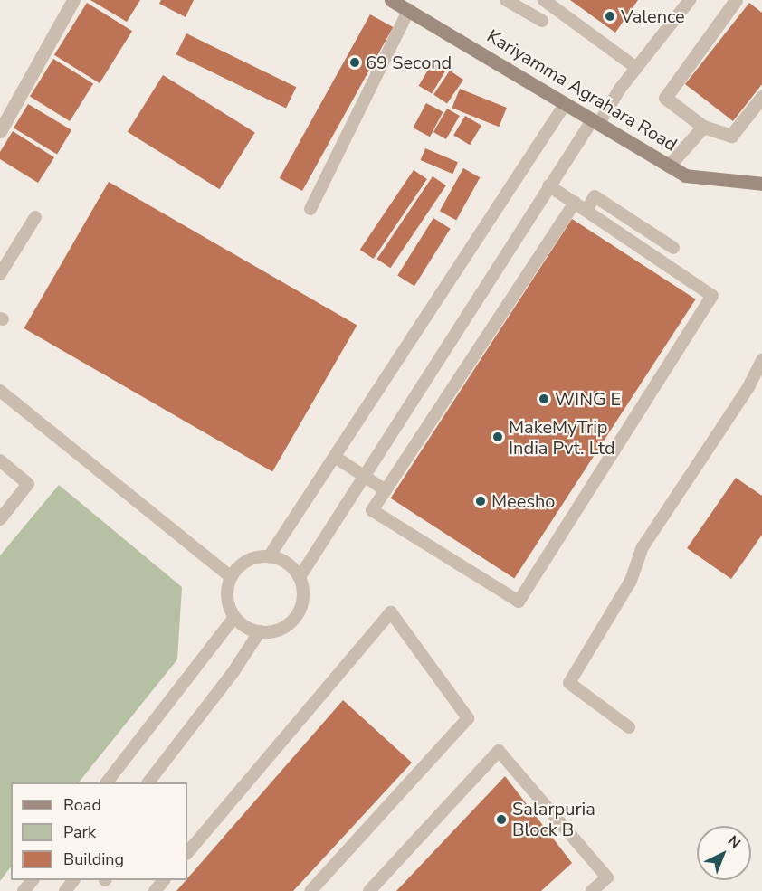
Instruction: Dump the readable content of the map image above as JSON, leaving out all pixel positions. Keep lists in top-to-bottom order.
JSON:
{
  "streets": {
    "street": ["Kariyamma Agrahara Road"]
  },
  "places": [
    "Valence",
    "69 Second",
    "WING E",
    "MakeMyTrip India Pvt. Ltd",
    "Meesho",
    "Salarpuria Block B"
  ],
  "legend": ["Road", "Park", "Building"],
  "north": "top right"
}
